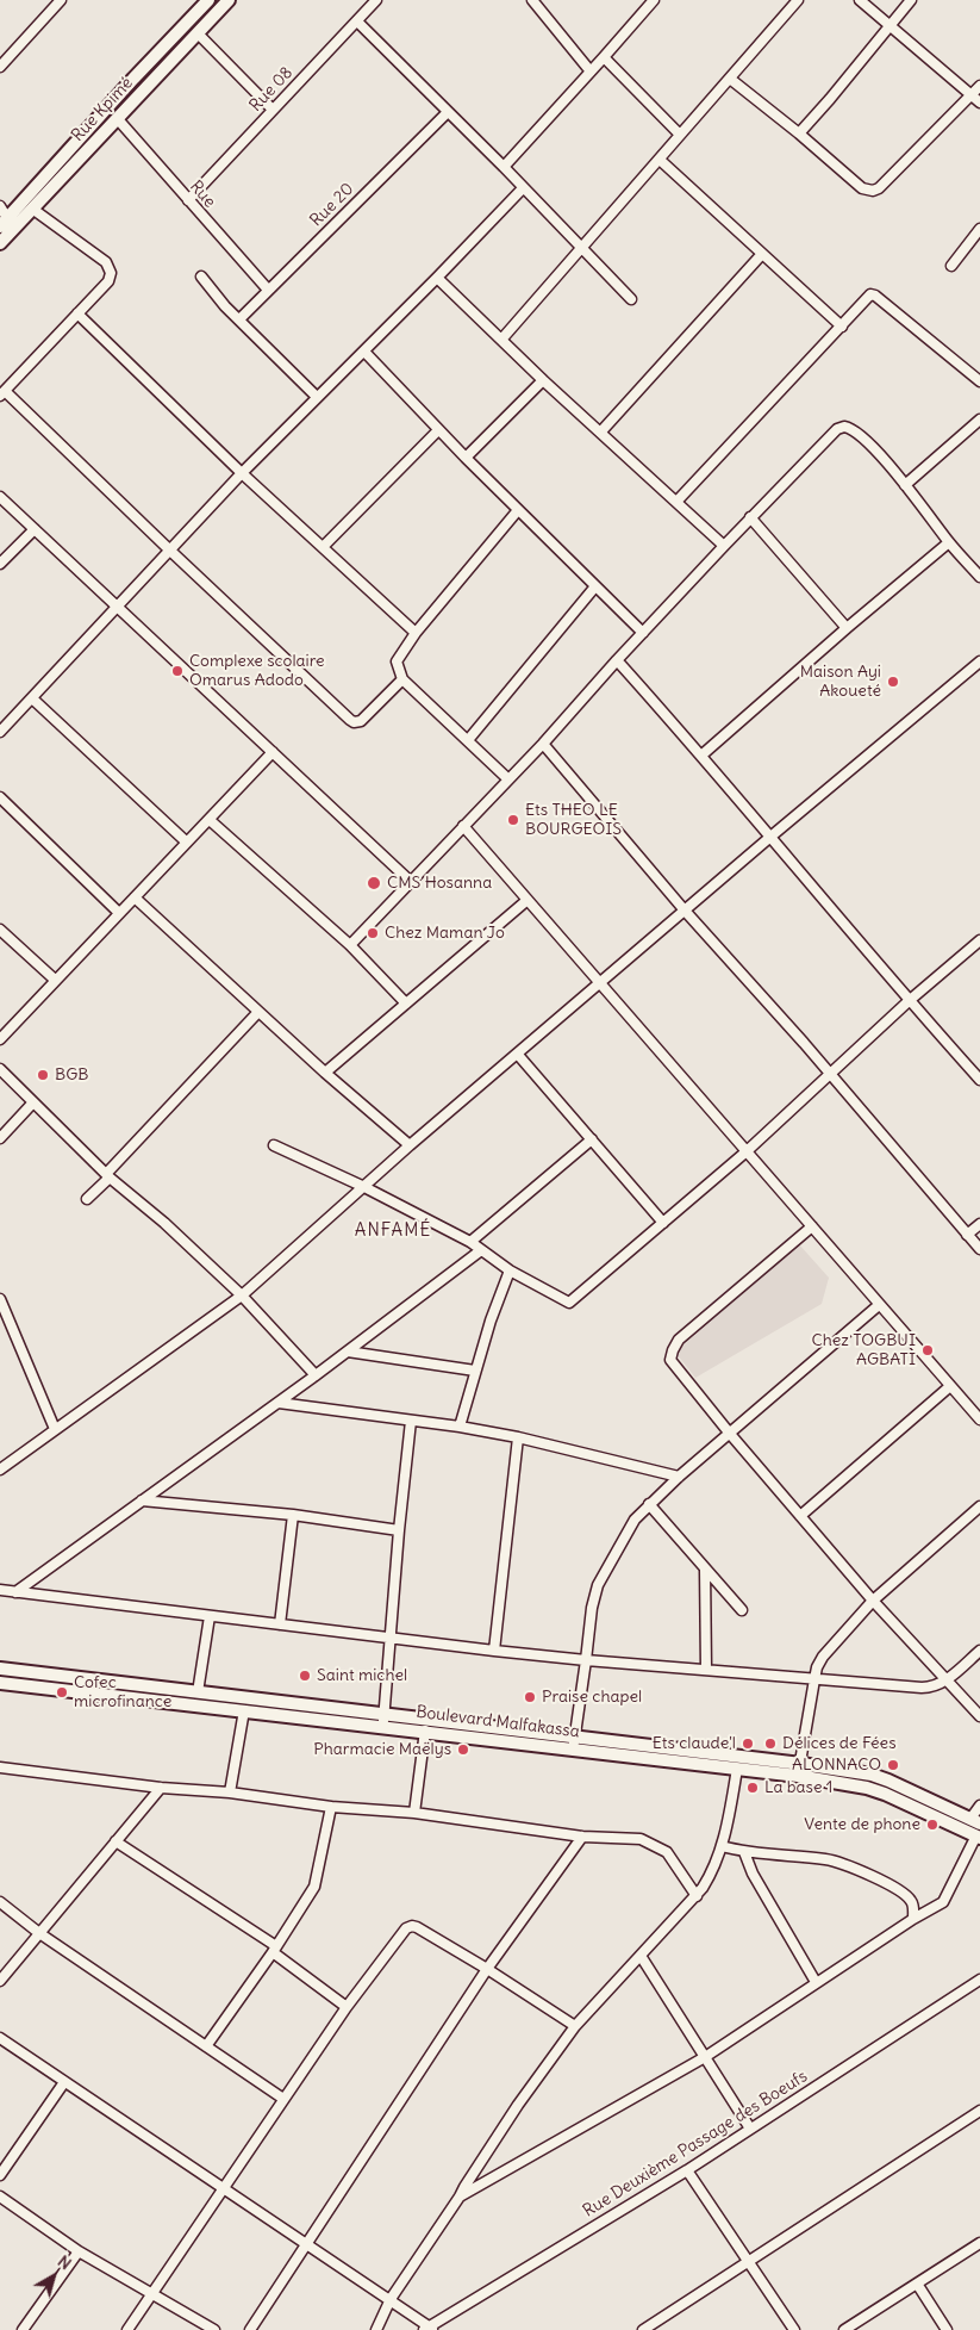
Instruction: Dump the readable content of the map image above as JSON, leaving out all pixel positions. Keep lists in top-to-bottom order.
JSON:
{
  "streets": {
    "main road": ["Rue Kpimé", "Boulevard Malfakassa"],
    "street": [
      "Rue 08",
      "Rue",
      "Rue 20",
      "Rue Deuxième Passage des Boeufs"
    ]
  },
  "crossings": [
    ["Rue 08", "Rue"],
    ["Rue Kpimé", "Rue"],
    ["Rue", "Rue 20"]
  ],
  "districts": ["ANFAMÉ"],
  "places": [
    "Complexe scolaire Omarus Adodo",
    "Maison Ayi Akoueté",
    "Ets THEO LE BOURGEOIS",
    "CMS Hosanna",
    "Chez Maman Jo",
    "BGB",
    "Chez TOGBUI AGBATI",
    "Saint michel",
    "Cofec microfinance",
    "Praise chapel",
    "Ets claude'l",
    "Délices de Fées",
    "Pharmacie Maëlys",
    "ALONNACO",
    "La base 1",
    "Vente de phone"
  ],
  "north": "top right"
}
